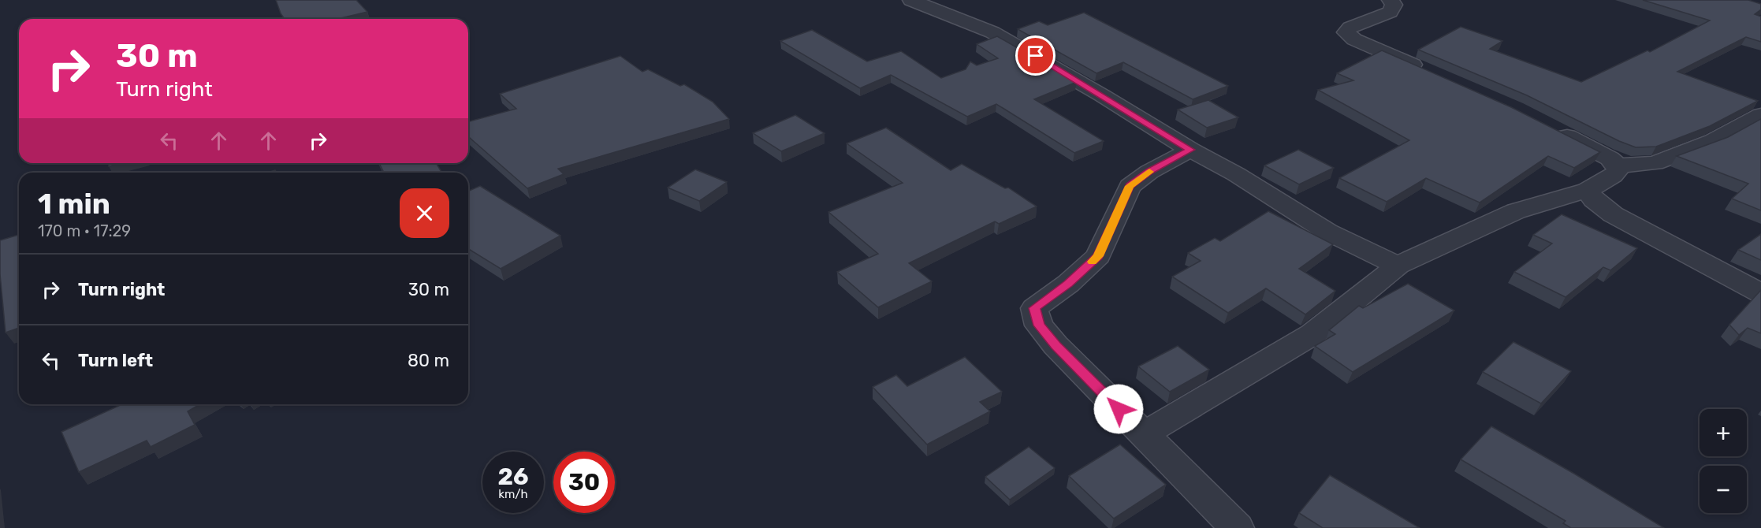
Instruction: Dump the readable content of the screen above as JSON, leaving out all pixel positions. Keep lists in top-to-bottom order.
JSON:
{
  "page": {
    "turn": ["30 m", "Turn right"],
    "heading": ["1 min", "170 m · 17:29"],
    "list": [
      {
        "name": "Turn right",
        "value": "30 m"
      },
      {
        "name": "Turn left",
        "value": "80 m"
      }
    ],
    "map_buttons": ["+", "−"],
    "speed": "26 km/h",
    "limit": "30"
  }
}
